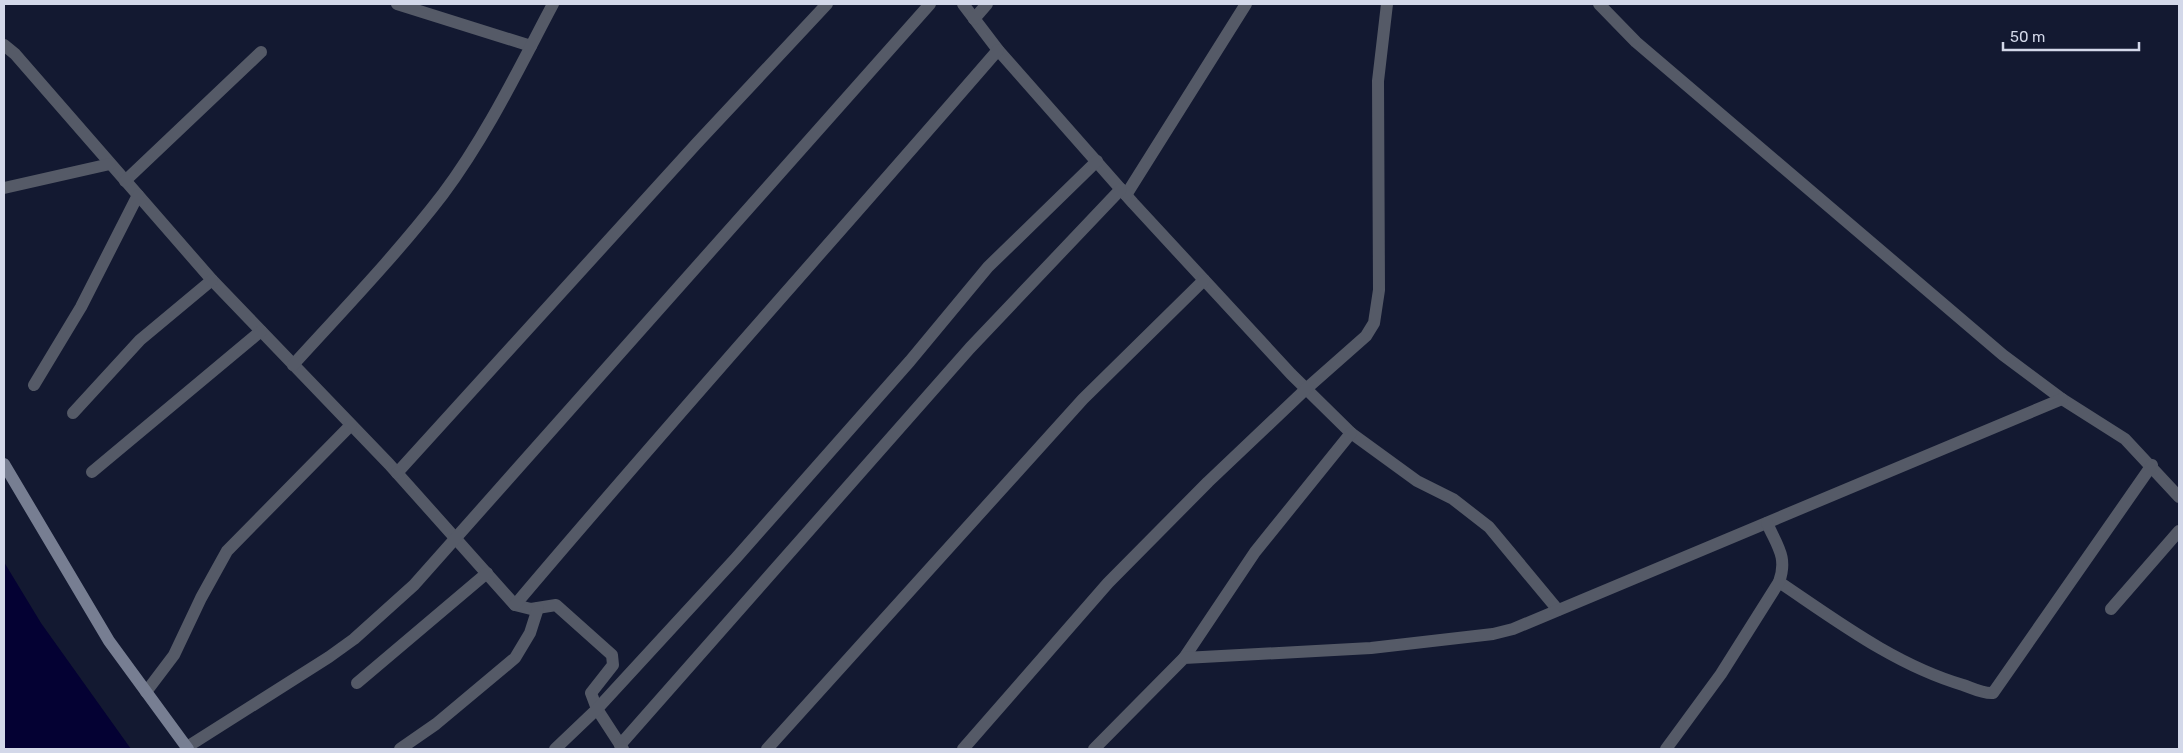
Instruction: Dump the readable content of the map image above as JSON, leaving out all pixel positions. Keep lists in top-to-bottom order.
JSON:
{
  "scale_bar": "50 m"
}
